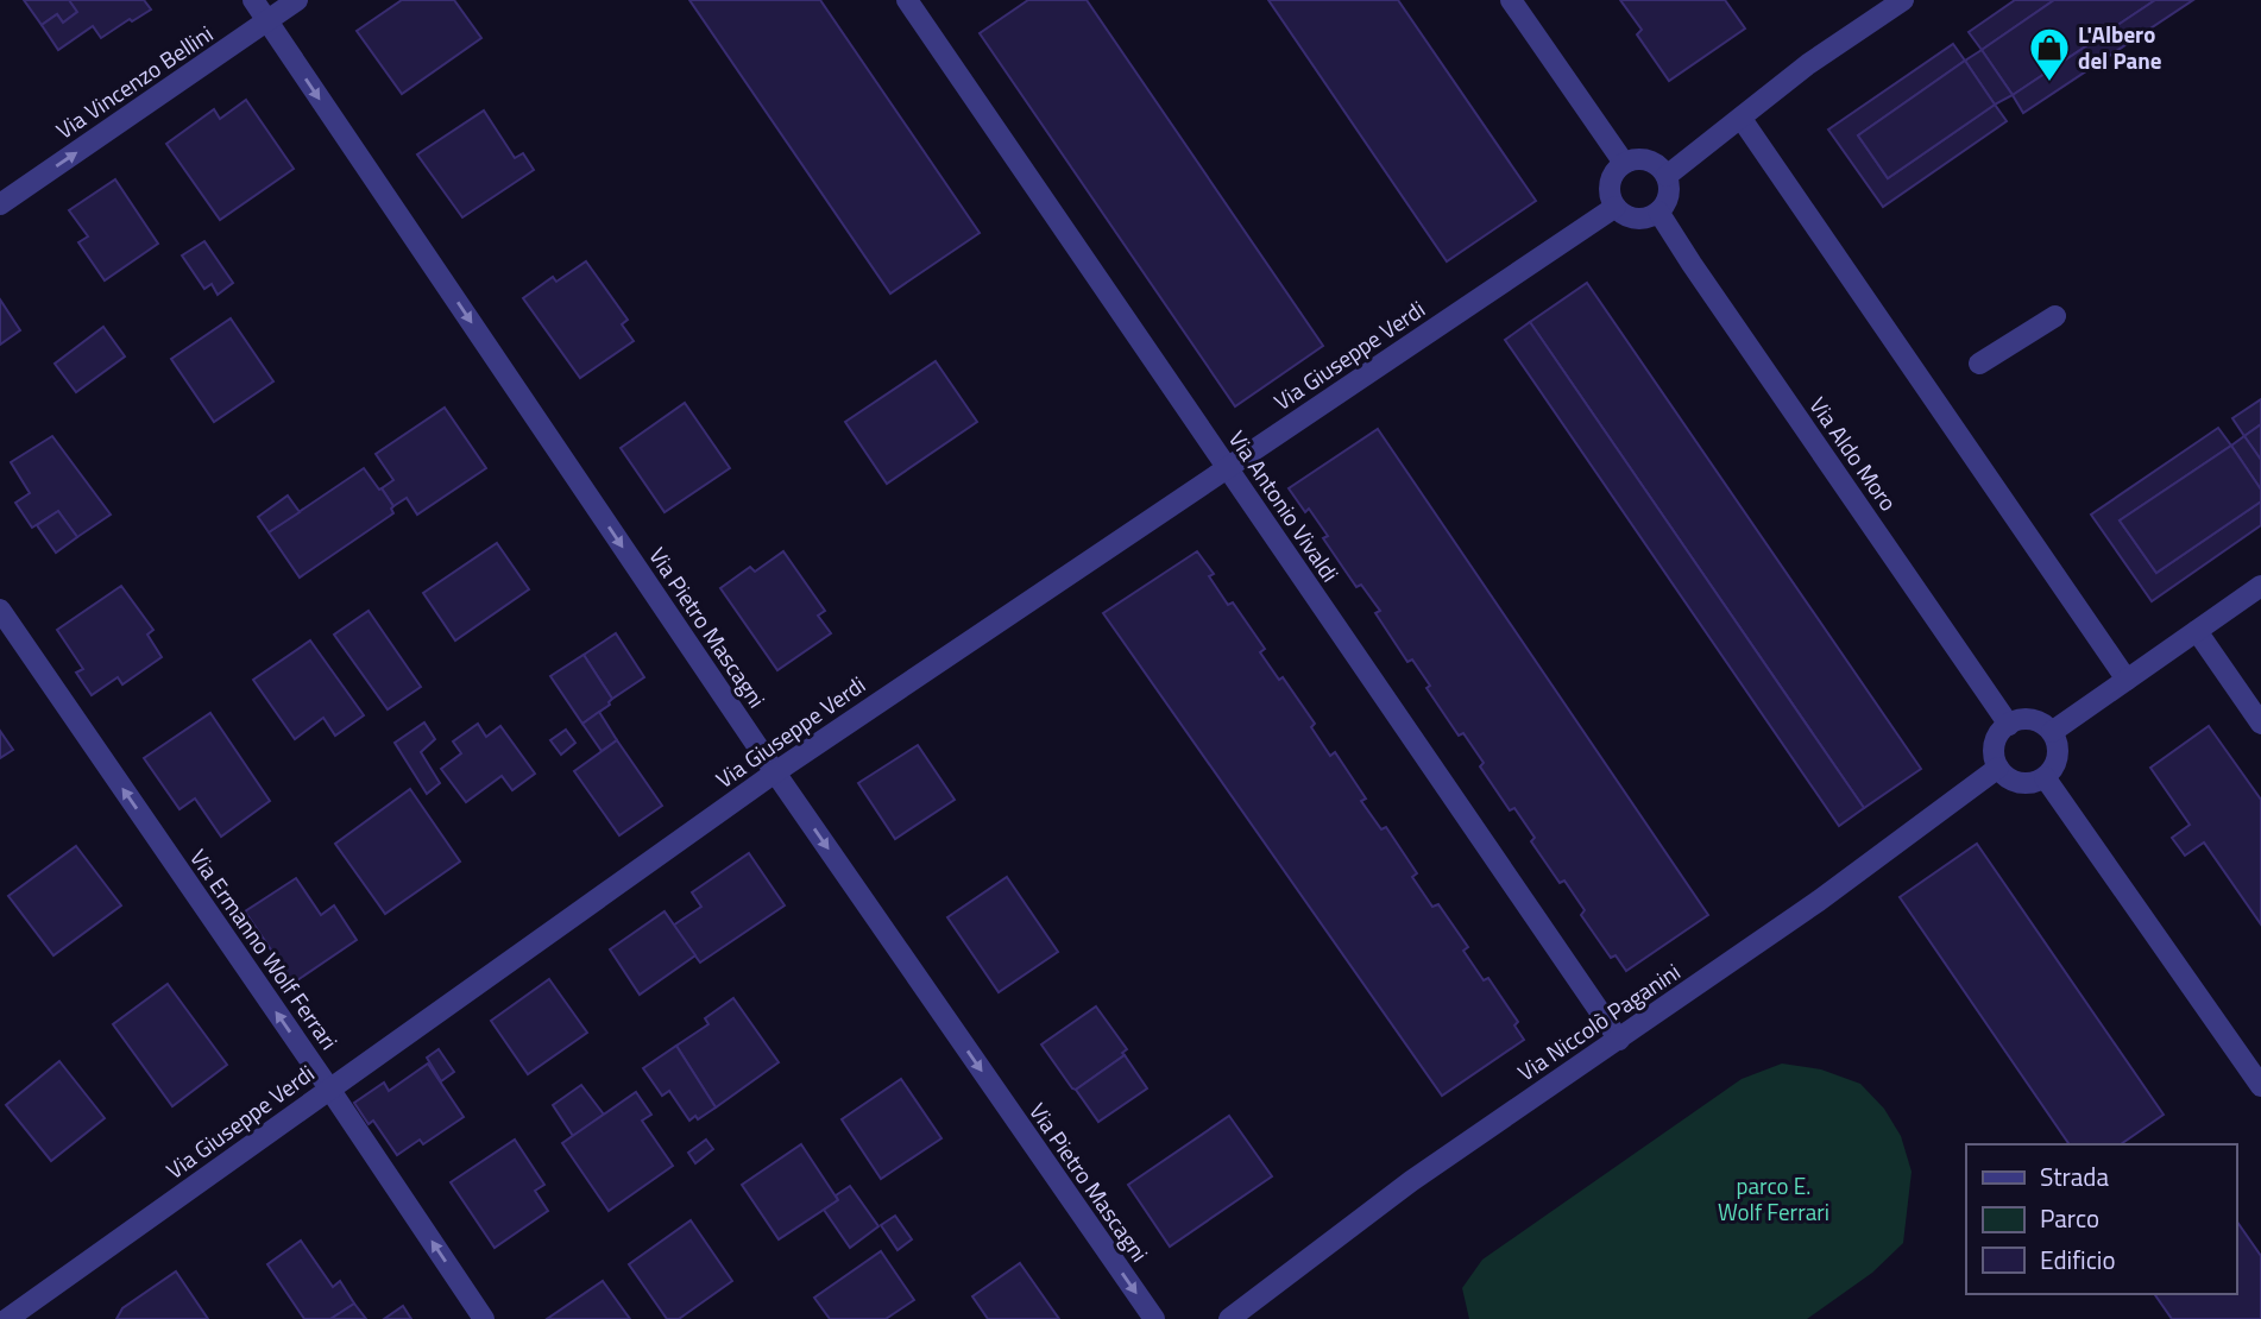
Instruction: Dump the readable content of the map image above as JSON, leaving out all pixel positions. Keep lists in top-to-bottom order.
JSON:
{
  "streets": {
    "street": [
      "Via Vincenzo Bellini",
      "Via Giuseppe Verdi",
      "Via Aldo Moro",
      "Via Antonio Vivaldi",
      "Via Pietro Mascagni",
      "Via Ermanno Wolf Ferrari",
      "Via Niccolò Paganini"
    ]
  },
  "crossings": [
    ["Via Vincenzo Bellini", "Via Pietro Mascagni"],
    ["Via Giuseppe Verdi", "Via Aldo Moro"],
    ["Via Giuseppe Verdi", "Via Antonio Vivaldi"],
    ["Via Giuseppe Verdi", "Via Pietro Mascagni"],
    ["Via Giuseppe Verdi", "Via Ermanno Wolf Ferrari"],
    ["Via Aldo Moro", "Via Niccolò Paganini"],
    ["Via Antonio Vivaldi", "Via Niccolò Paganini"]
  ],
  "one_way": ["Via Vincenzo Bellini", "Via Pietro Mascagni", "Via Ermanno Wolf Ferrari"],
  "parks": ["parco E. Wolf Ferrari"],
  "places": {
    "shop": ["L'Albero del Pane"]
  },
  "legend": ["Strada", "Parco", "Edificio"]
}
